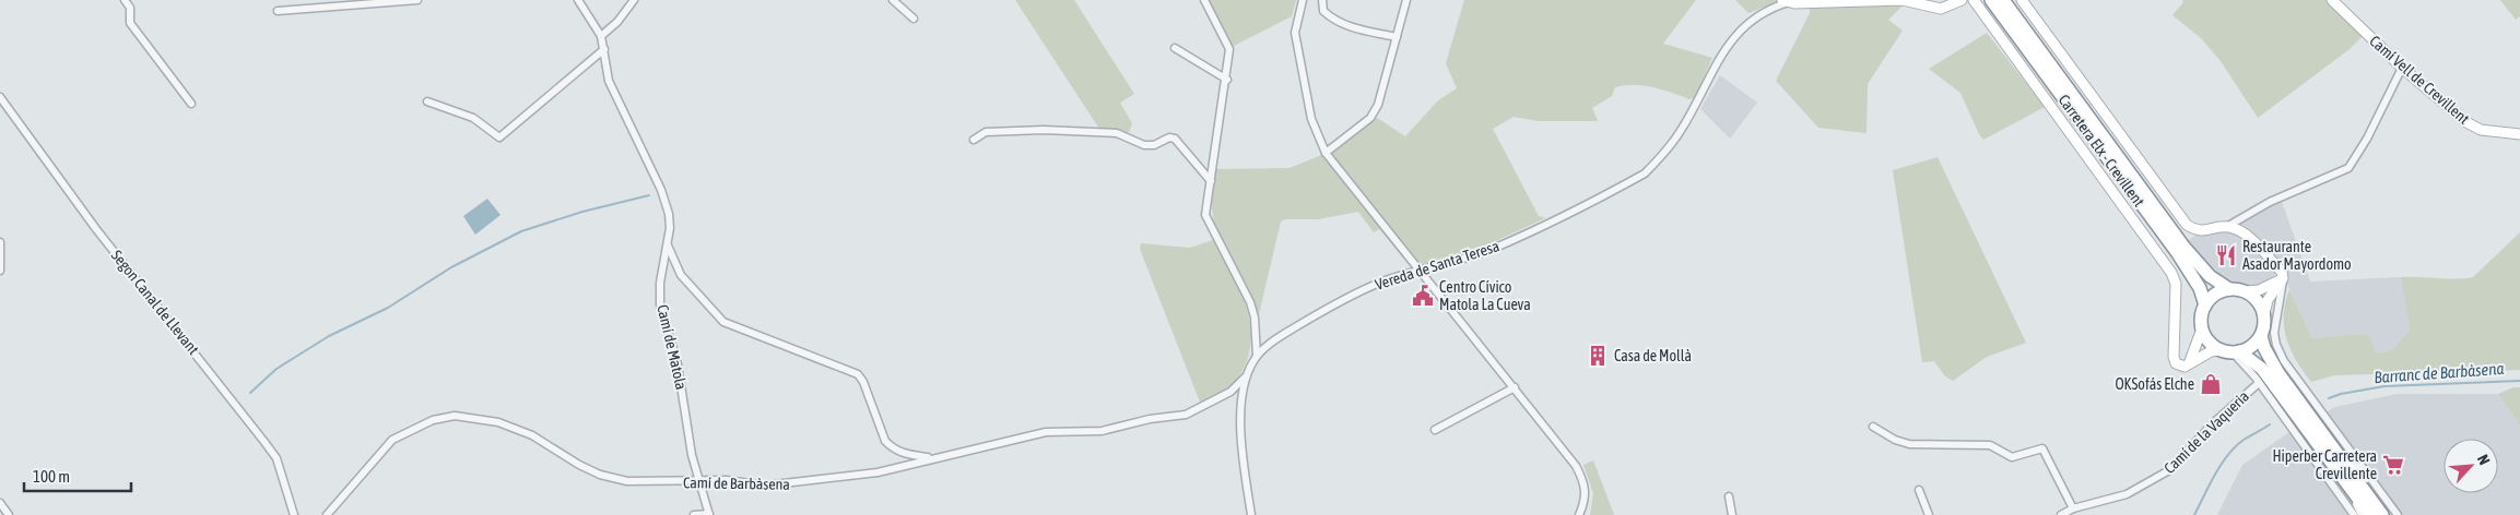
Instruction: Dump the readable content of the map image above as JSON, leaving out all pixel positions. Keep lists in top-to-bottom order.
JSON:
{
  "streets": {
    "highway": ["Carretera Elx - Crevillent"],
    "street": [
      "Camí Vell de Crevillent",
      "Vereda de Santa Teresa",
      "Segon Canal de Llevant",
      "Camí de Matola",
      "Camí de la Vaqueria",
      "Camí de Barbàsena"
    ]
  },
  "crossings": [
    ["Vereda de Santa Teresa", "Camí de Barbàsena"],
    ["Camí de Matola", "Camí de Barbàsena"]
  ],
  "water": ["Barranc de Barbàsena"],
  "places": {
    "restaurant": ["Restaurante Asador Mayordomo"],
    "public building": ["Centro Cívico Matola La Cueva"],
    "building": ["Casa de Mollà"],
    "shop": ["OKSofás Elche"],
    "supermarket": ["Hiperber Carretera Crevillente"]
  },
  "scale_bar": "100 m",
  "north": "top right"
}
